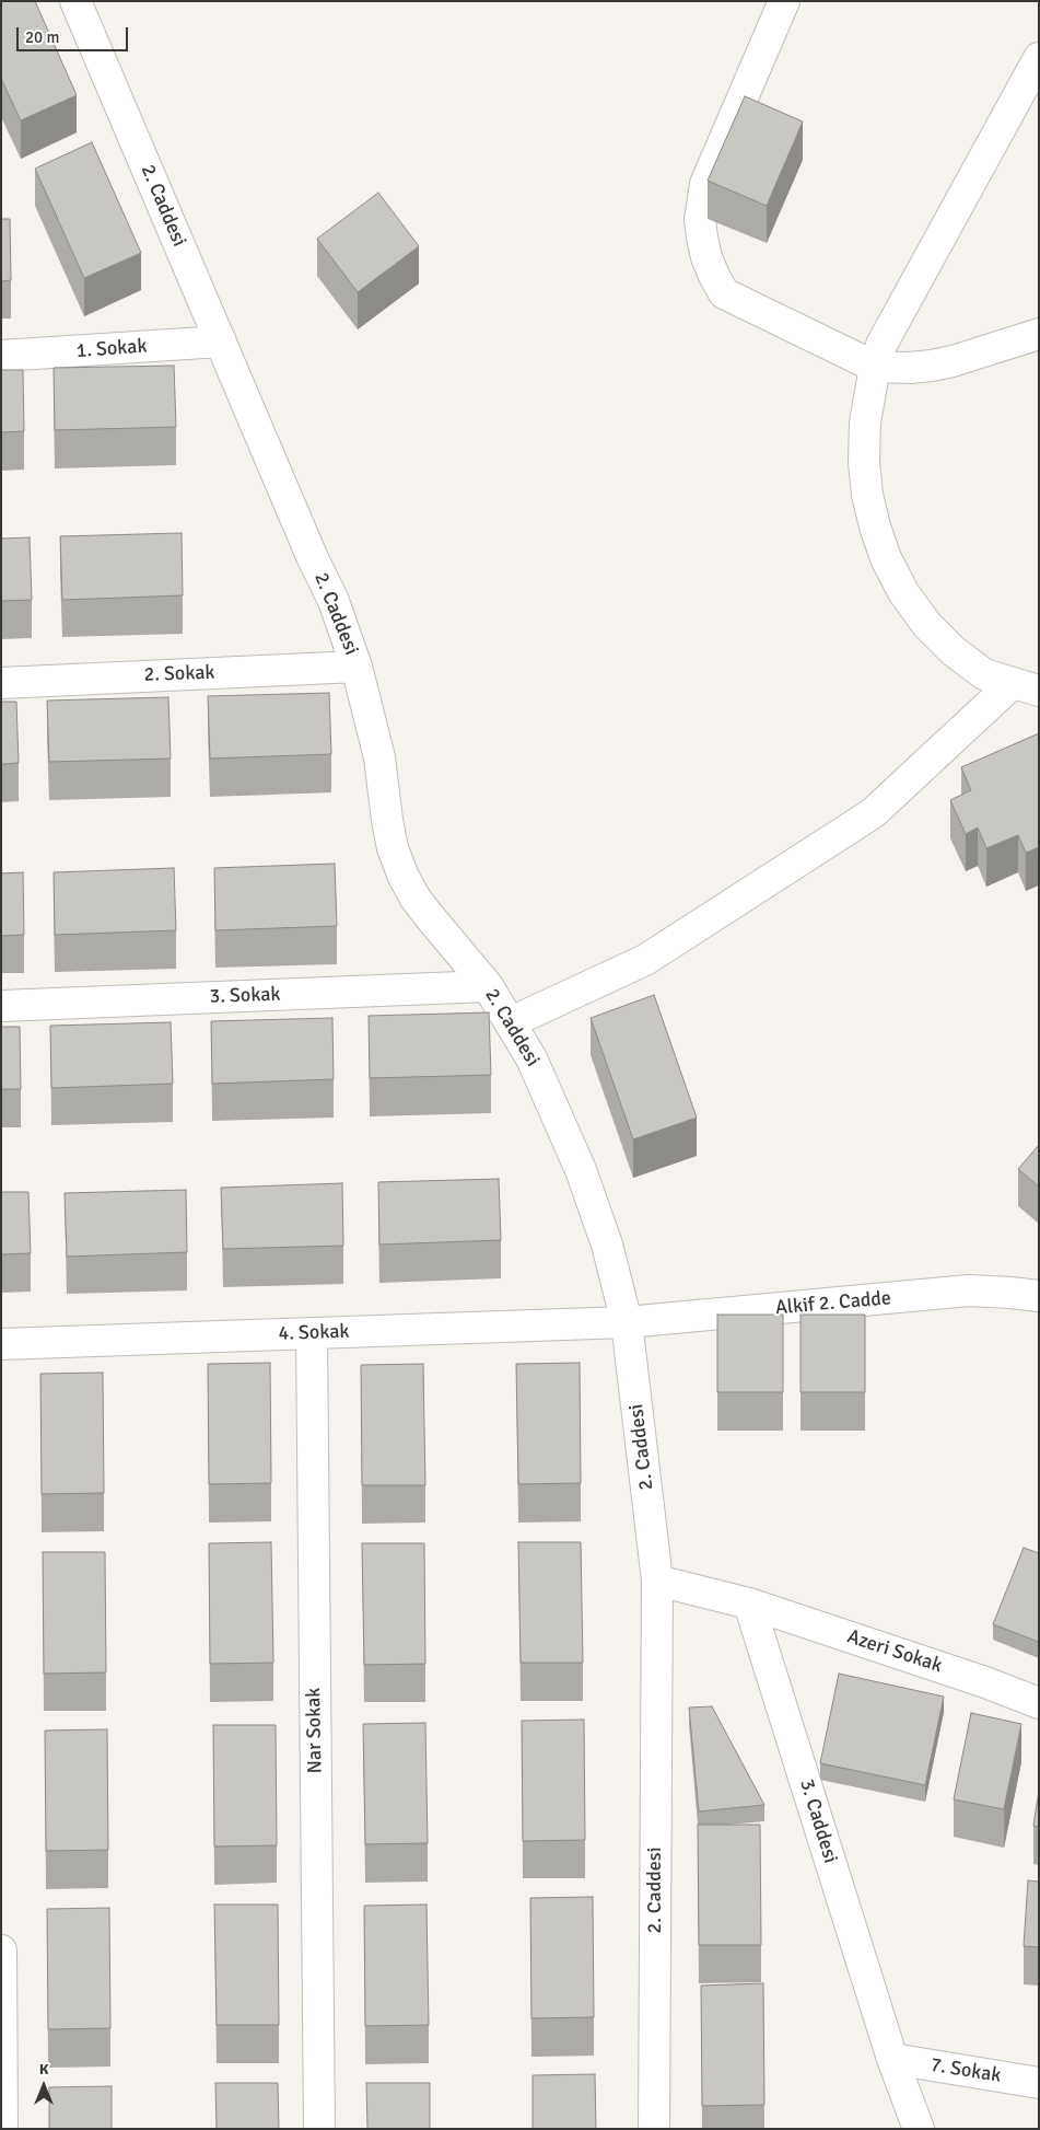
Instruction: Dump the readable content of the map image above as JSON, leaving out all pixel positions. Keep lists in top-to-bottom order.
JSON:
{
  "streets": {
    "street": [
      "2. Caddesi",
      "1. Sokak",
      "2. Sokak",
      "3. Sokak",
      "Alkif 2. Cadde",
      "4. Sokak",
      "Azeri Sokak",
      "Nar Sokak",
      "3. Caddesi",
      "7. Sokak"
    ]
  },
  "crossings": [
    ["2. Caddesi", "1. Sokak"],
    ["2. Caddesi", "2. Sokak"],
    ["2. Caddesi", "3. Sokak"],
    ["2. Caddesi", "Alkif 2. Cadde"],
    ["2. Caddesi", "4. Sokak"],
    ["Alkif 2. Cadde", "4. Sokak"],
    ["4. Sokak", "Nar Sokak"],
    ["Azeri Sokak", "3. Caddesi"],
    ["3. Caddesi", "7. Sokak"]
  ],
  "scale_bar": "20 m",
  "north": "top"
}
